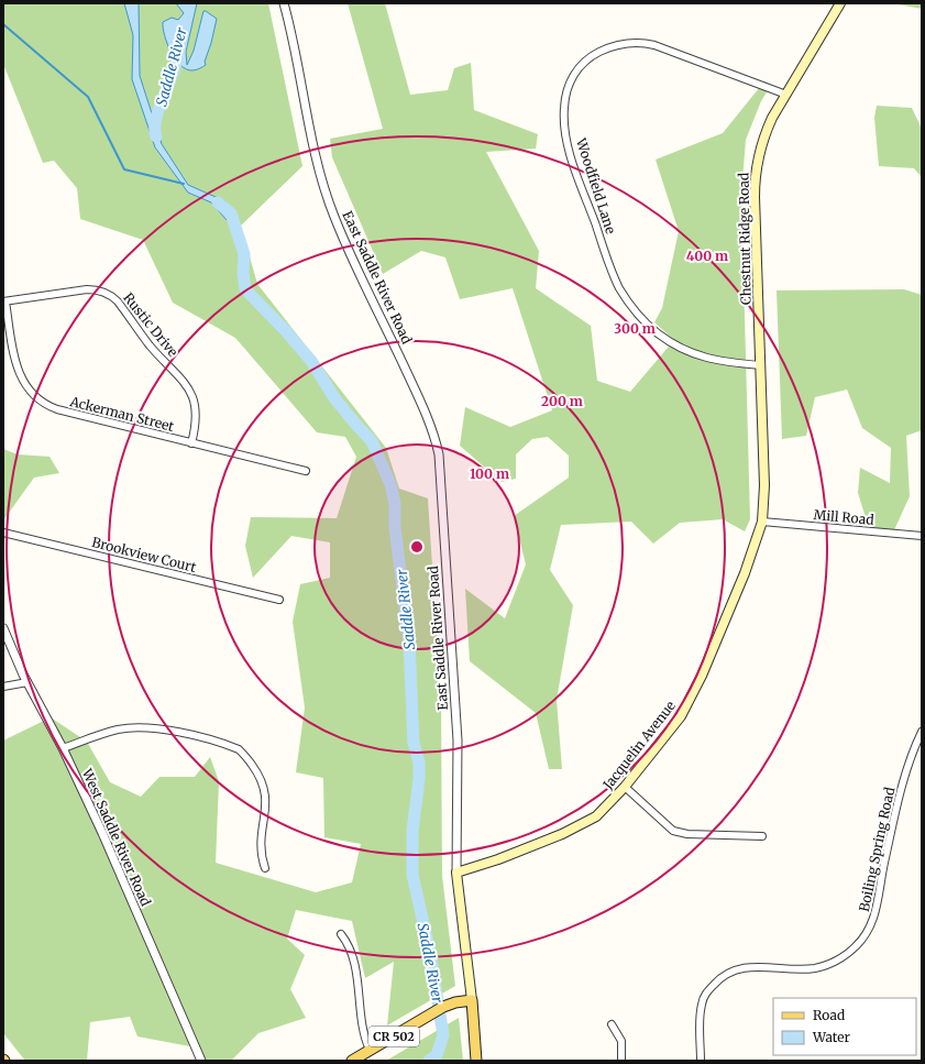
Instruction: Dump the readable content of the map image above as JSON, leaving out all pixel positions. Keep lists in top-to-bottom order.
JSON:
{
  "streets": {
    "main road": [
      "Chestnut Ridge Road",
      "East Saddle River Road",
      "Jacquelin Avenue",
      "CR 502"
    ],
    "street": [
      "Woodfield Lane",
      "Rustic Drive",
      "Ackerman Street",
      "Mill Road",
      "Brookview Court",
      "West Saddle River Road",
      "Boiling Spring Road"
    ]
  },
  "crossings": [
    ["Woodfield Lane", "Chestnut Ridge Road"],
    ["Chestnut Ridge Road", "Mill Road"],
    ["Chestnut Ridge Road", "Jacquelin Avenue"],
    ["East Saddle River Road", "Jacquelin Avenue"],
    ["East Saddle River Road", "CR 502"],
    ["Rustic Drive", "Ackerman Street"],
    ["Mill Road", "Jacquelin Avenue"]
  ],
  "water": ["Saddle River"],
  "legend": ["Road", "Water"],
  "rings": [
    "400 m",
    "300 m",
    "200 m",
    "100 m"
  ]
}
